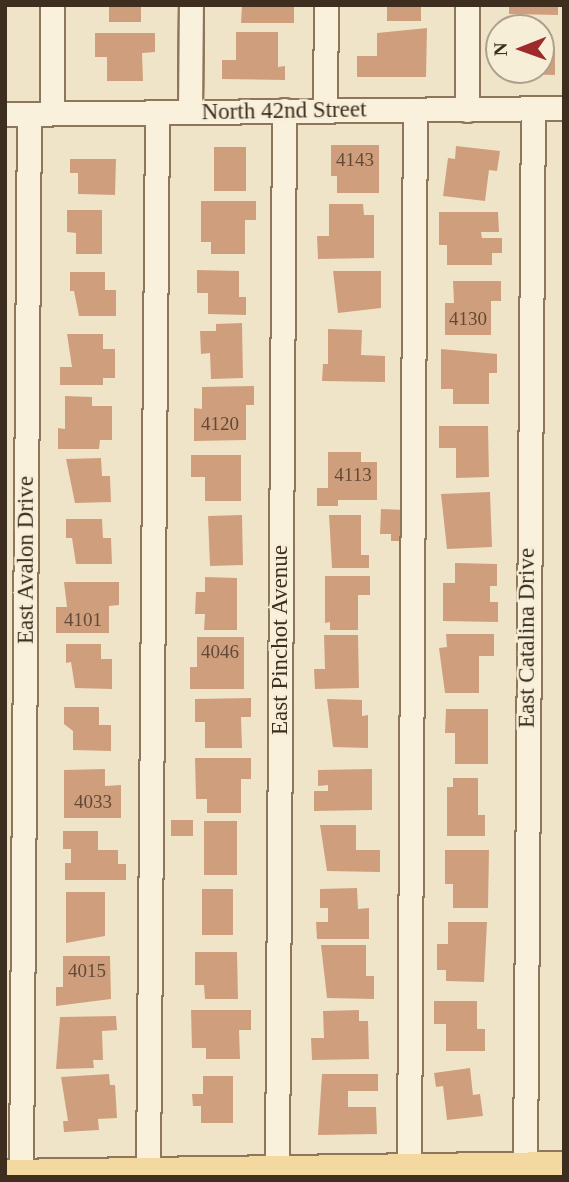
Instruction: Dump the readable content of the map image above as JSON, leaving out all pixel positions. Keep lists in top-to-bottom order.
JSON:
{
  "streets": {
    "street": [
      "North 42nd Street",
      "East Avalon Drive",
      "East Catalina Drive",
      "East Pinchot Avenue"
    ]
  },
  "crossings": [
    ["North 42nd Street", "East Avalon Drive"],
    ["North 42nd Street", "East Catalina Drive"],
    ["North 42nd Street", "East Pinchot Avenue"]
  ],
  "house_numbers": [
    "4143",
    "4130",
    "4120",
    "4113",
    "4101",
    "4046",
    "4033",
    "4015"
  ],
  "north": "left"
}
